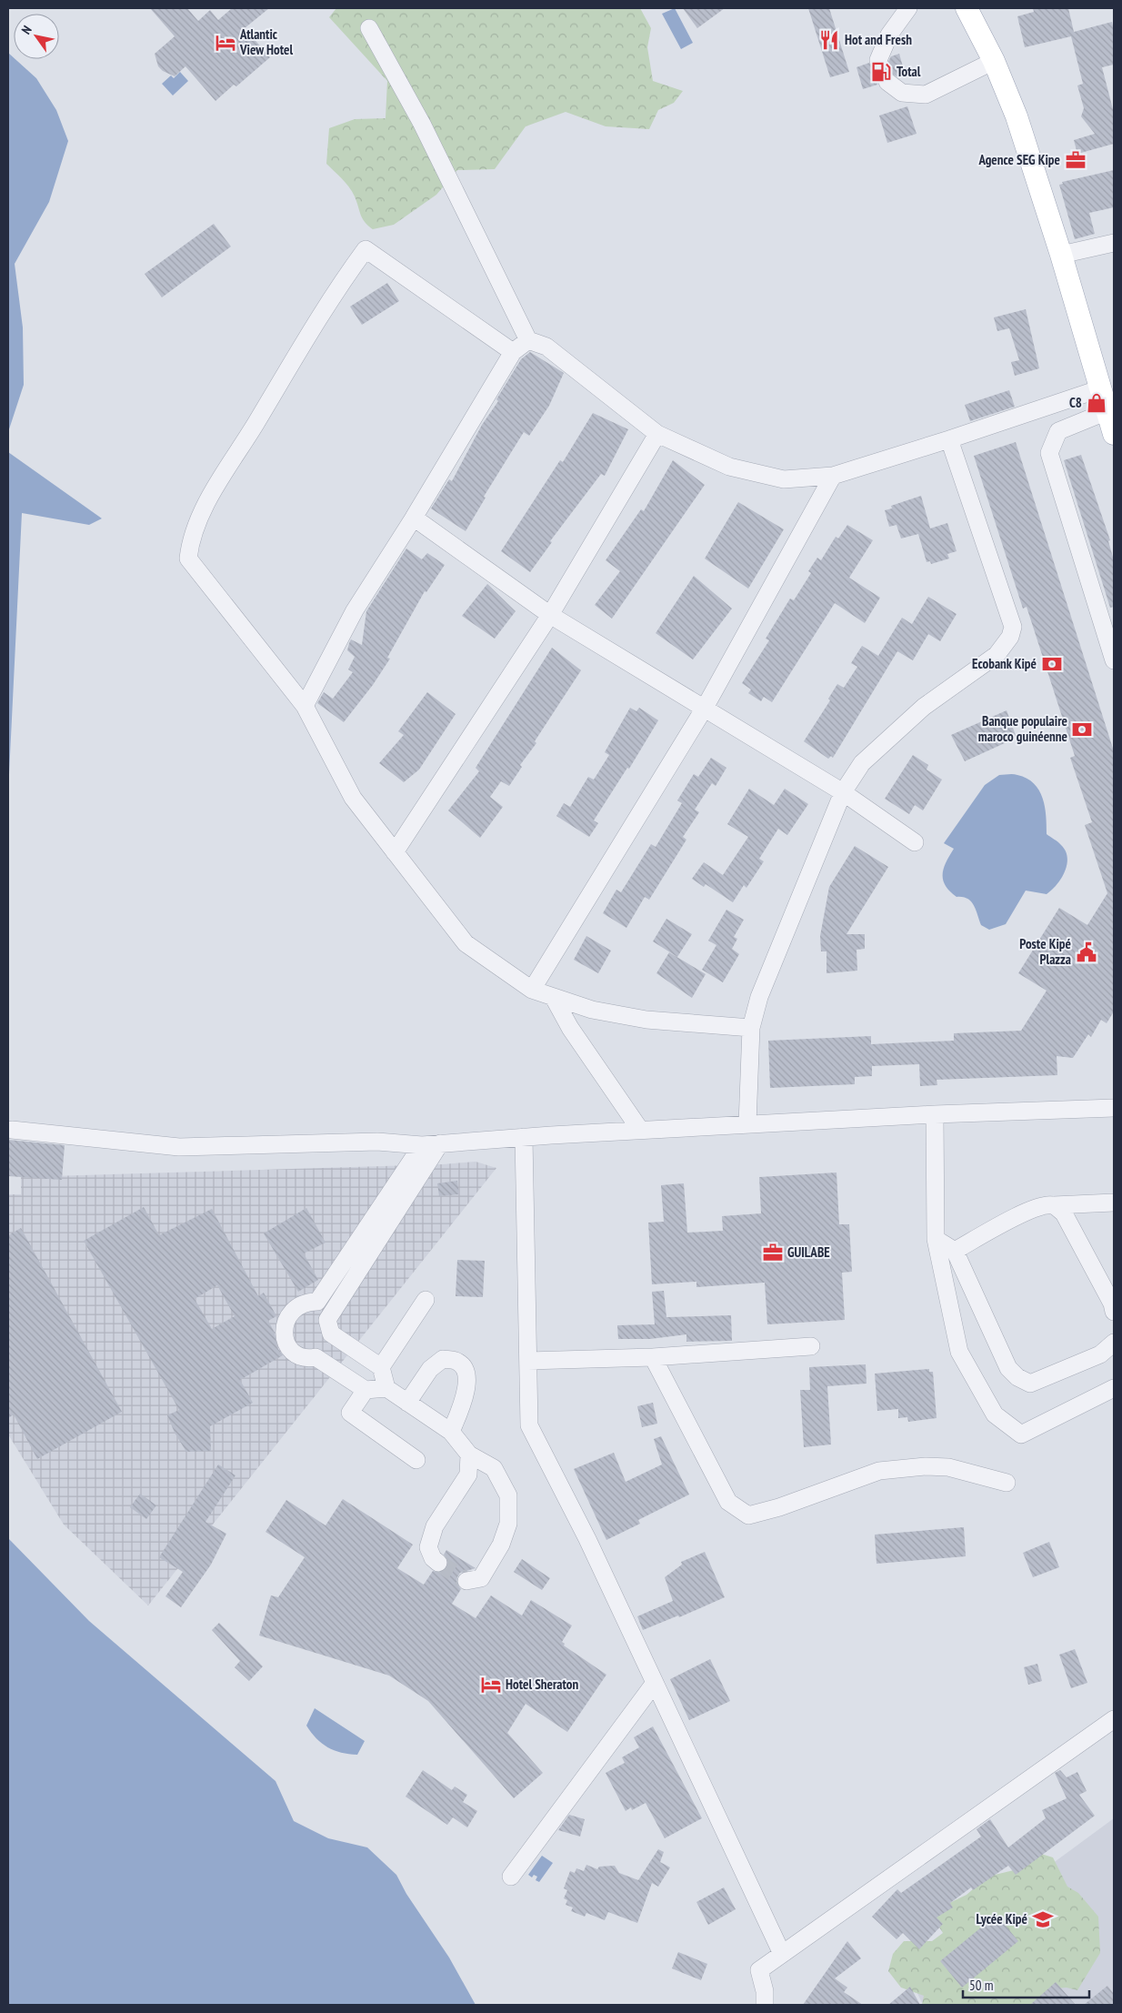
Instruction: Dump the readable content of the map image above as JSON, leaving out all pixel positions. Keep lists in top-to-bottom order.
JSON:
{
  "places": {
    "restaurant": ["Hot and Fresh"],
    "hotel": ["Atlantic View Hotel", "Hotel Sheraton"],
    "fuel station": ["Total"],
    "office": ["Agence SEG Kipe", "GUILABE"],
    "shop": ["C8"],
    "bank": ["Ecobank Kipé", "Banque populaire maroco guinéenne"],
    "public building": ["Poste Kipé Plazza"],
    "school or university": ["Lycée Kipé"]
  },
  "scale_bar": "50 m",
  "north": "top left"
}
